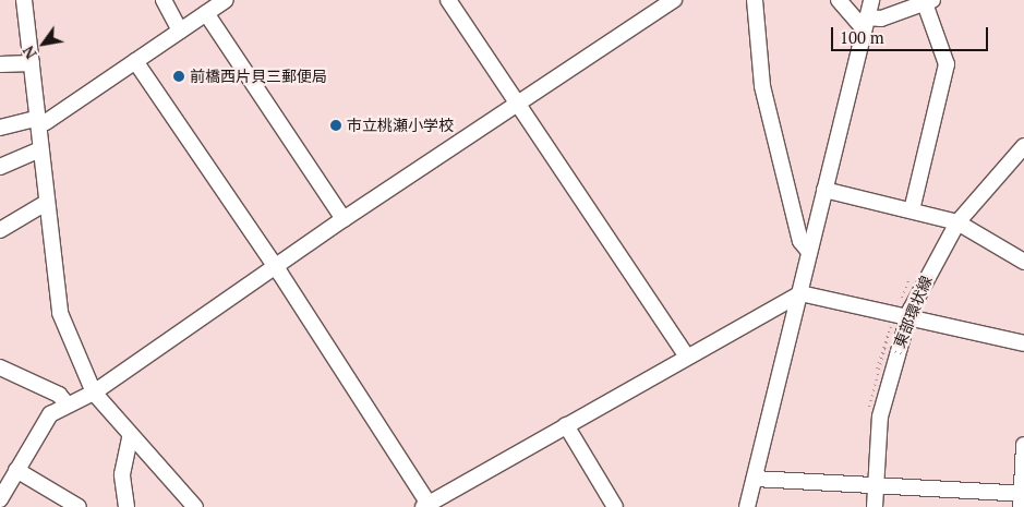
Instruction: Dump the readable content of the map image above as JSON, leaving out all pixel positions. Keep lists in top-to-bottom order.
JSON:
{
  "streets": {
    "street": ["東部環状線"]
  },
  "places": ["前橋西片貝三郵便局", "市立桃瀬小学校"],
  "scale_bar": "100 m",
  "north": "bottom left"
}
